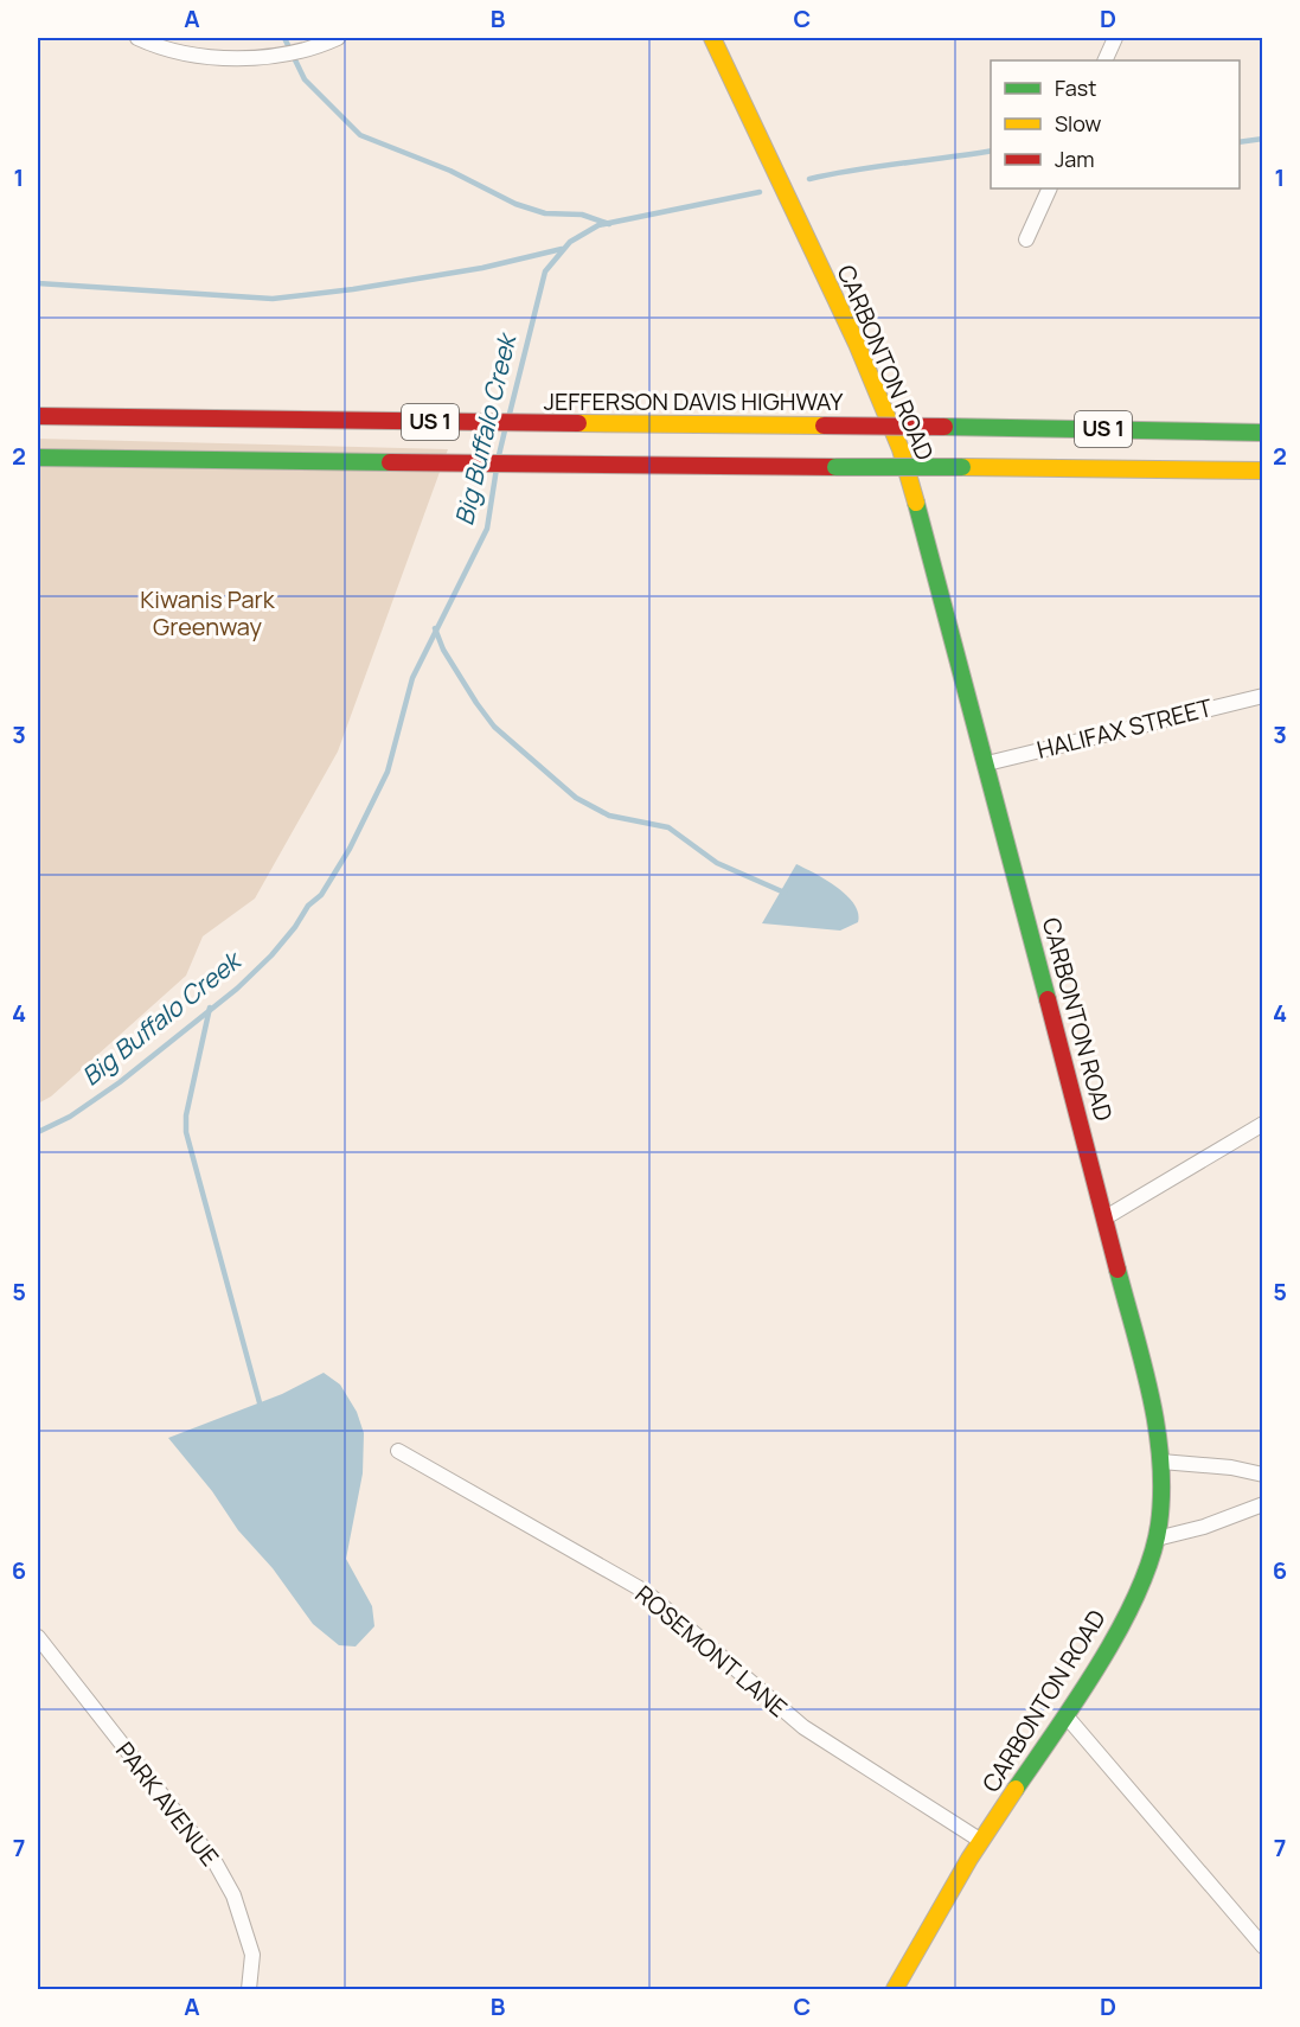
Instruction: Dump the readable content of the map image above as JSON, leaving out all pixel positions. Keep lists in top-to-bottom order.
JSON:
{
  "streets": {
    "main road": ["CARBONTON ROAD", "JEFFERSON DAVIS HIGHWAY", "US 1"],
    "street": ["HALIFAX STREET", "ROSEMONT LANE", "PARK AVENUE"]
  },
  "crossings": [
    ["CARBONTON ROAD", "HALIFAX STREET"],
    ["CARBONTON ROAD", "ROSEMONT LANE"]
  ],
  "water": ["Big Buffalo Creek"],
  "parks": ["Kiwanis Park Greenway"],
  "legend": ["Fast", "Slow", "Jam"],
  "grid": {
    "columns": [
      "A",
      "B",
      "C",
      "D"
    ],
    "rows": [
      "1",
      "2",
      "3",
      "4",
      "5",
      "6",
      "7"
    ]
  }
}
